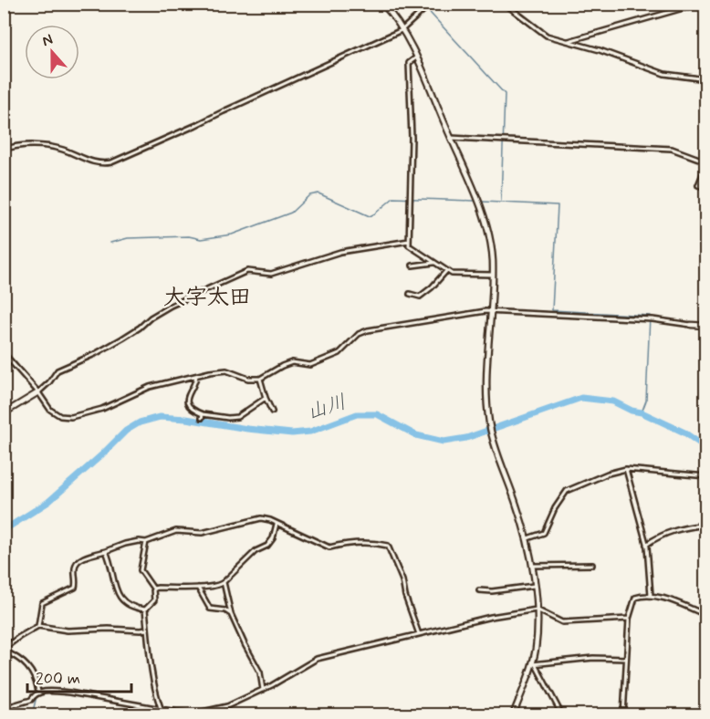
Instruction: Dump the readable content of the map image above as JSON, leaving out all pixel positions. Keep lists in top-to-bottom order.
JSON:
{
  "districts": ["大字太田"],
  "water": ["山川"],
  "scale_bar": "200 m",
  "north": "top"
}
